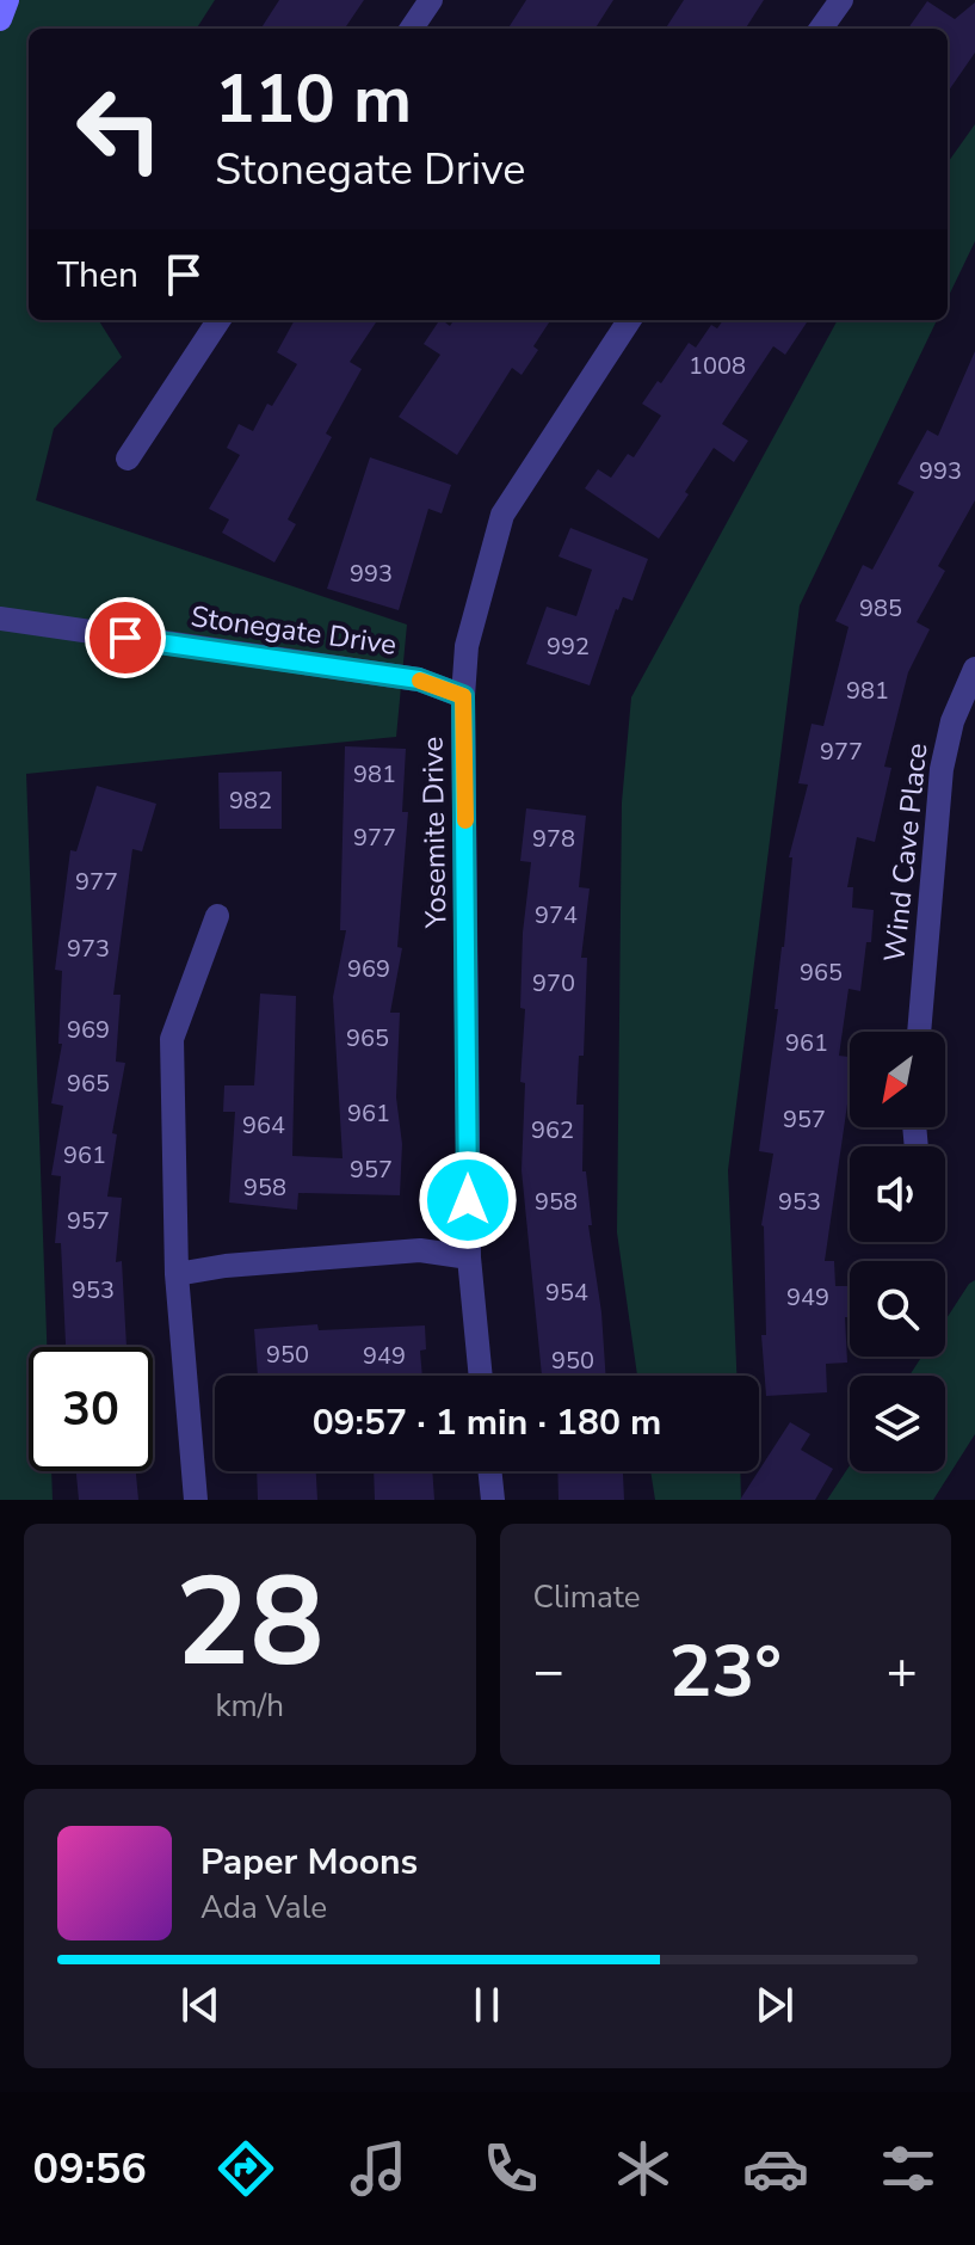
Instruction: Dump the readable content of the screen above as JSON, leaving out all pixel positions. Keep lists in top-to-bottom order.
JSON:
{
  "streets": {
    "street": ["Stonegate Drive", "Yosemite Drive", "Wind Cave Place"]
  },
  "crossings": [
    ["Stonegate Drive", "Yosemite Drive"]
  ],
  "house_numbers": [
    "1008",
    "993",
    "993",
    "985",
    "992",
    "981",
    "977",
    "981",
    "982",
    "977",
    "978",
    "977",
    "974",
    "973",
    "969",
    "965",
    "970",
    "969",
    "965",
    "961",
    "965",
    "961",
    "957",
    "964",
    "962",
    "961",
    "957",
    "958",
    "958",
    "953",
    "957",
    "953",
    "954",
    "949",
    "950",
    "949",
    "950"
  ],
  "north": "bottom left",
  "page": {
    "turn": ["110 m", "Stonegate Drive"],
    "then": "Then",
    "limit": "30",
    "trip": "09:57 · 1 min · 180 m",
    "tile": [
      ["28", "km/h"],
      "Climate"
    ],
    "heat": ["−", "23°", "+"],
    "song": ["Paper Moons", "Ada Vale"],
    "tabs": "09:56"
  }
}
